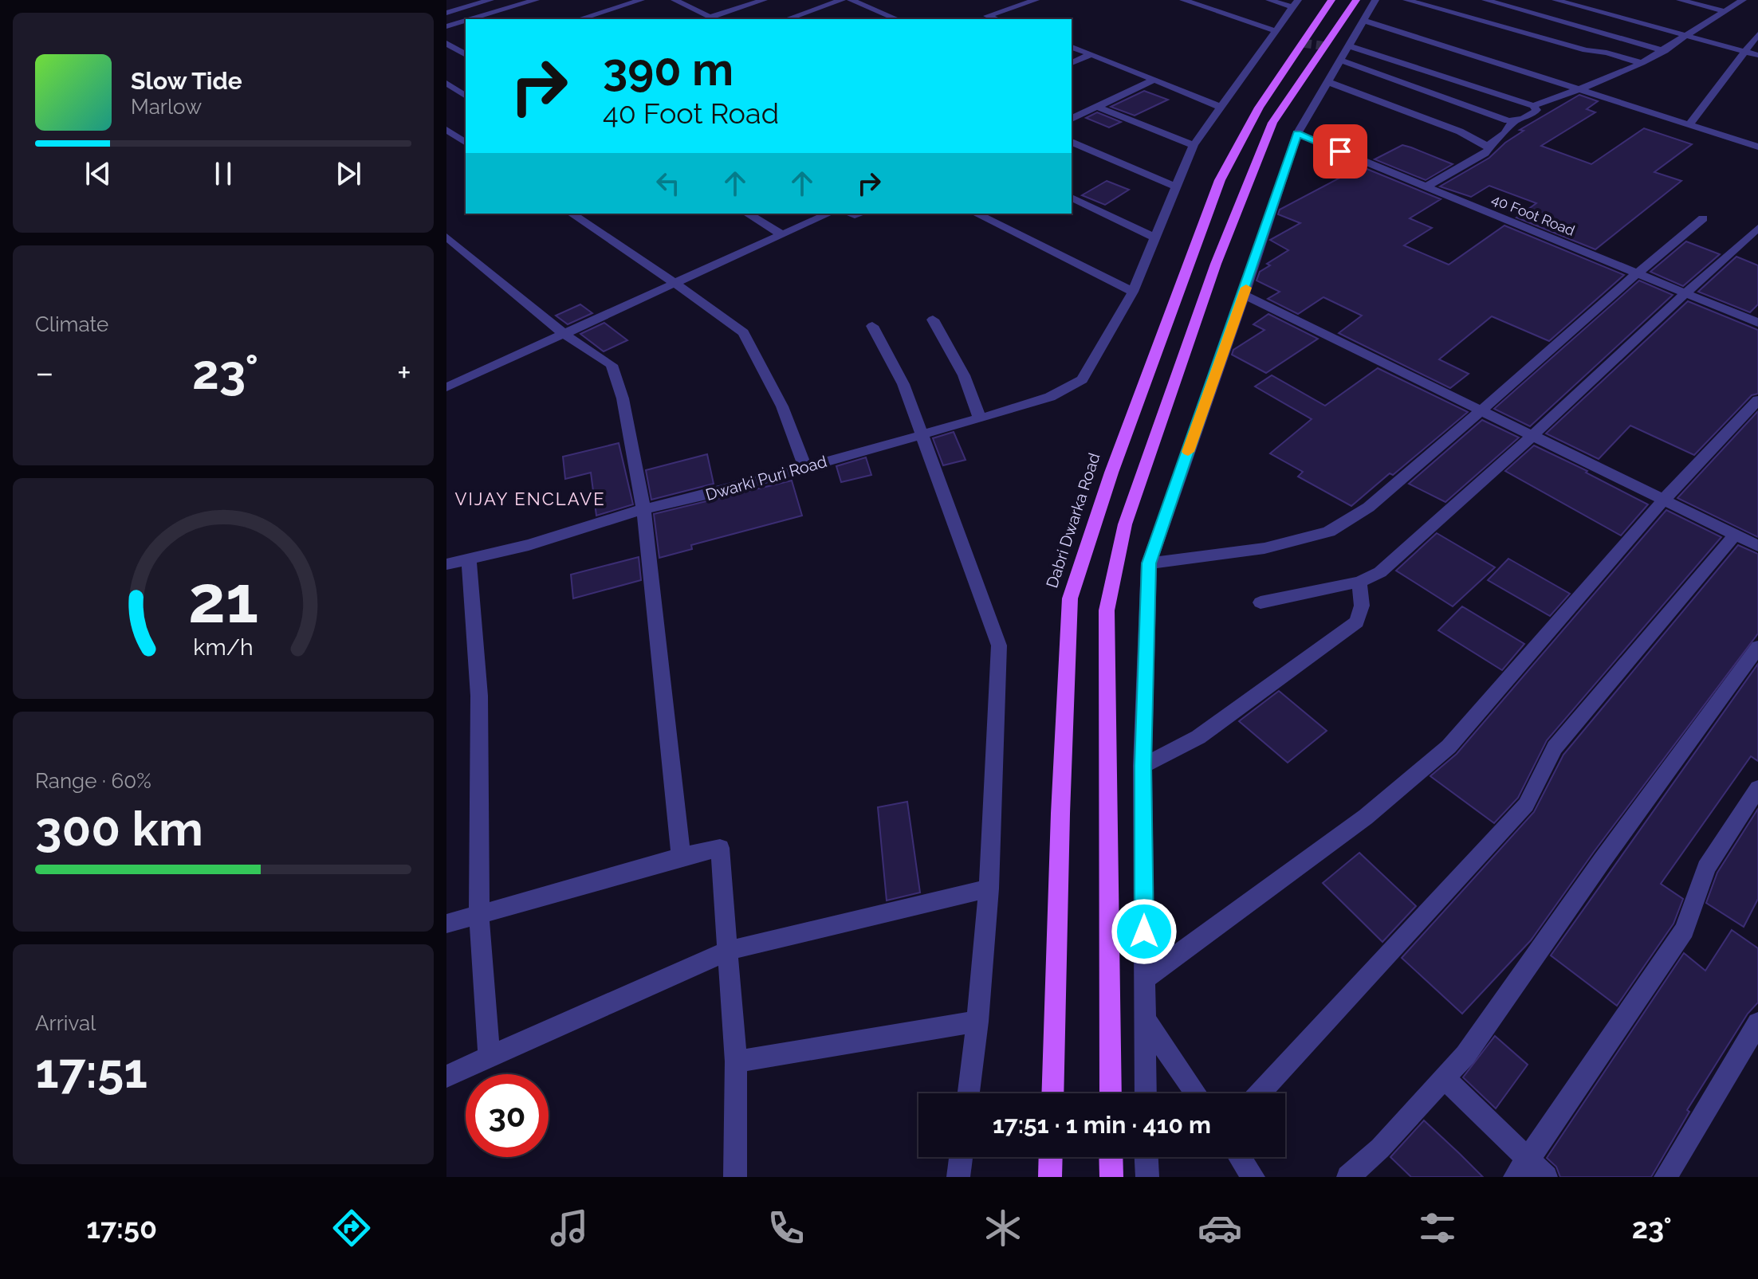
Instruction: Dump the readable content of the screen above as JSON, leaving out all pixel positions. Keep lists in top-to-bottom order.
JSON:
{
  "streets": {
    "main road": ["Dabri Dwarka Road"],
    "street": ["40 Foot Road", "Dwarki Puri Road"]
  },
  "districts": ["VIJAY ENCLAVE"],
  "page": {
    "turn": ["390 m", "40 Foot Road"],
    "song": ["Slow Tide", "Marlow"],
    "tile": [
      "Climate",
      ["Range · 60%", "300 km"],
      ["Arrival", "17:51"]
    ],
    "heat": ["−", "23°", "+"],
    "limit": "30",
    "trip": "17:51 · 1 min · 410 m",
    "tabs": ["17:50", "23°"],
    "gauge": ["21", "km/h"]
  }
}
